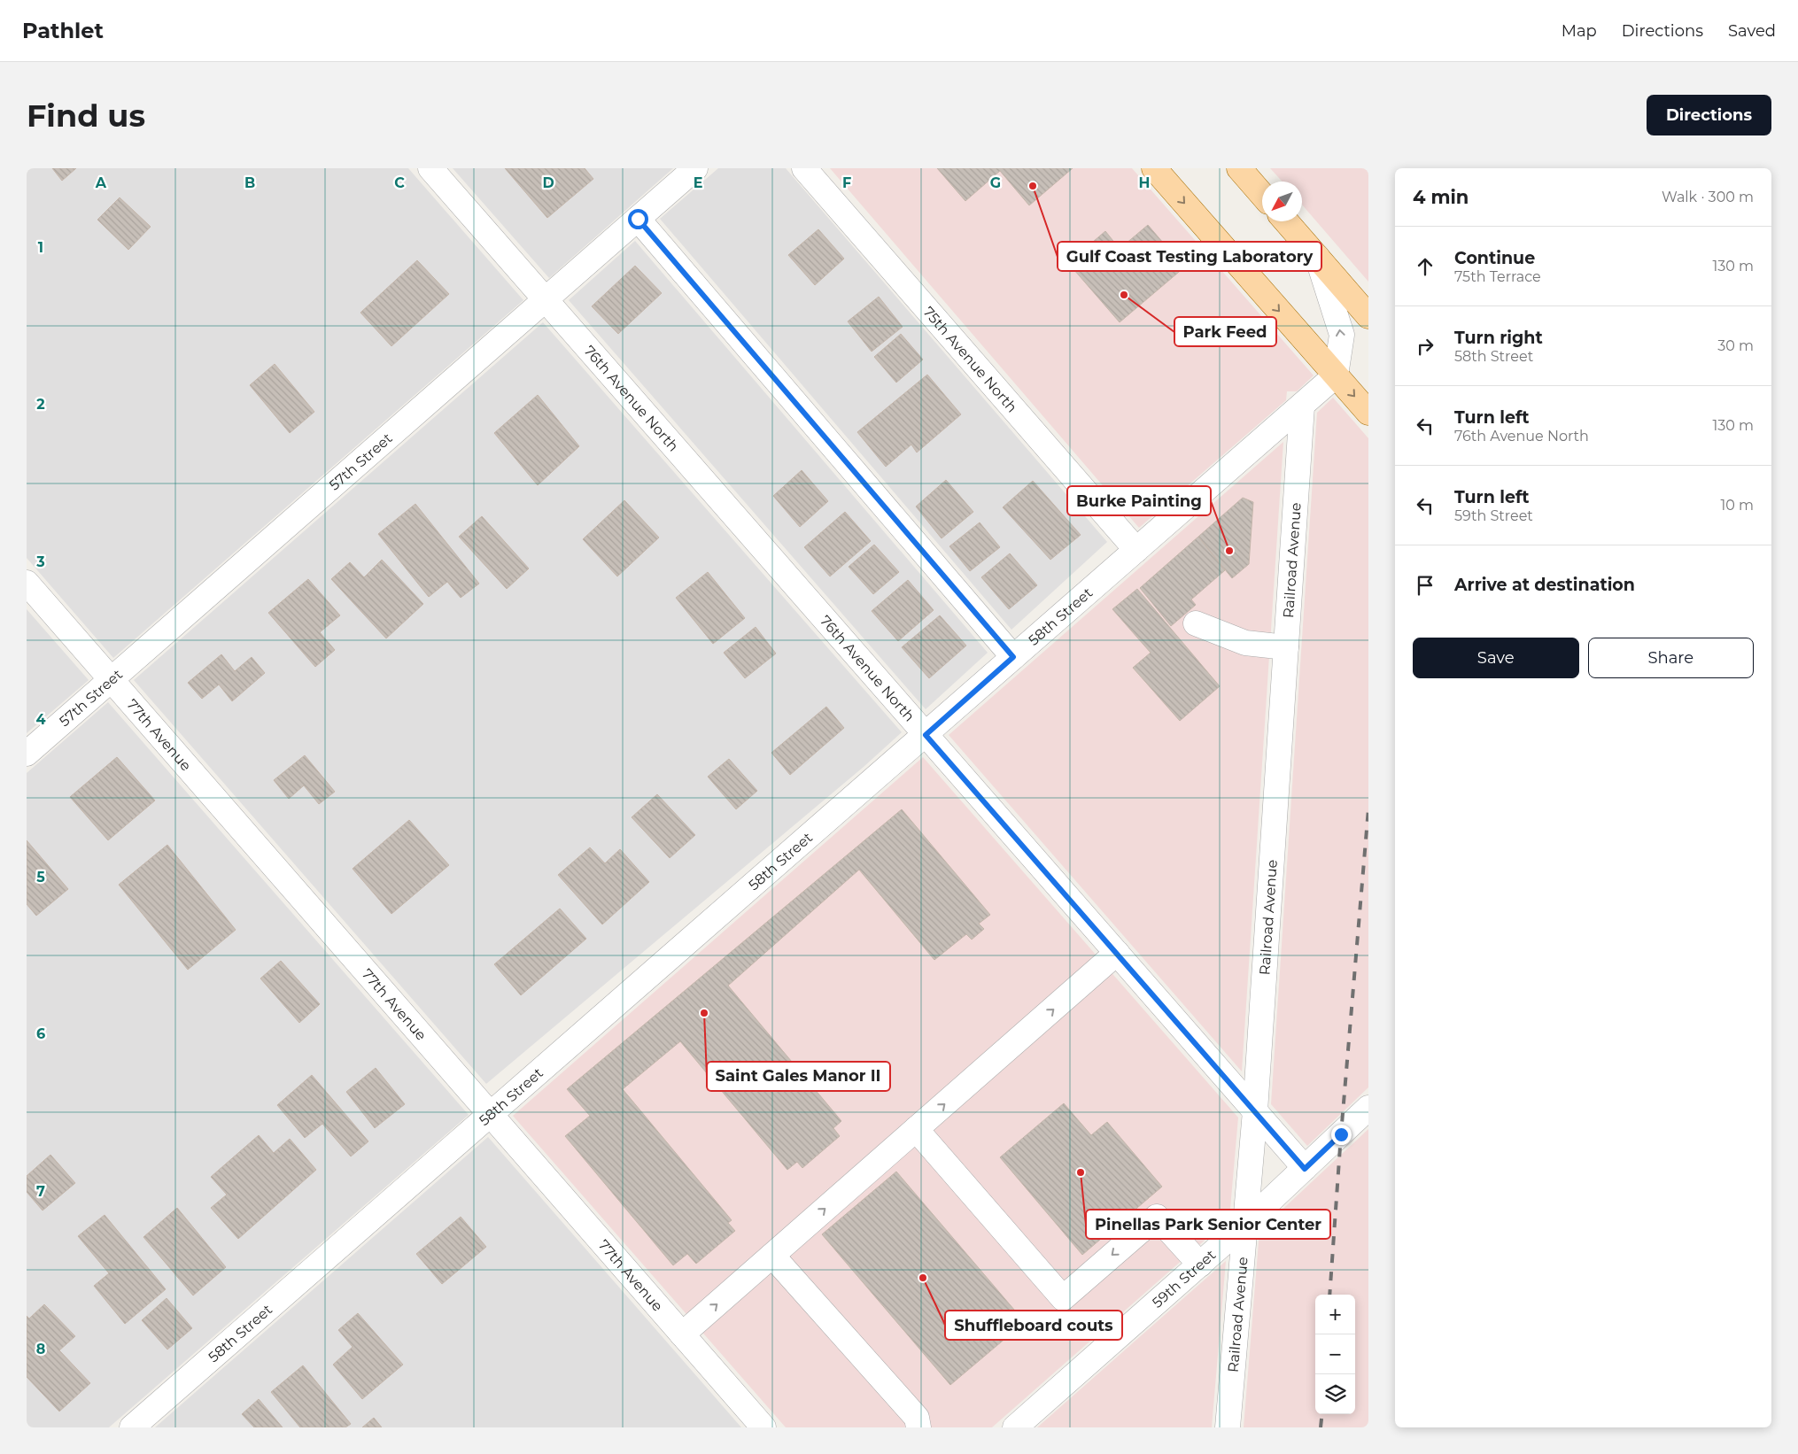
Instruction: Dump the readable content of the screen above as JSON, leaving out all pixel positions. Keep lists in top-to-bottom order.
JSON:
{
  "streets": {
    "street": [
      "75th Avenue North",
      "76th Avenue North",
      "57th Street",
      "Railroad Avenue",
      "58th Street",
      "77th Avenue",
      "59th Street"
    ]
  },
  "crossings": [
    ["75th Avenue North", "58th Street"],
    ["76th Avenue North", "57th Street"],
    ["76th Avenue North", "Railroad Avenue"],
    ["76th Avenue North", "58th Street"],
    ["76th Avenue North", "59th Street"],
    ["57th Street", "77th Avenue"],
    ["Railroad Avenue", "58th Street"],
    ["Railroad Avenue", "59th Street"],
    ["58th Street", "77th Avenue"]
  ],
  "places": [
    "Gulf Coast Testing Laboratory",
    "Park Feed",
    "Burke Painting",
    "Saint Gales Manor II",
    "Pinellas Park Senior Center",
    "Shuffleboard couts"
  ],
  "north": "bottom left",
  "page": {
    "header": "Pathlet",
    "nav": ["Map", "Directions", "Saved"],
    "buttons": [
      "Directions",
      ["Save", "Share"]
    ],
    "title": "Find us",
    "heading": ["4 min", "Walk · 300 m"],
    "list": [
      ["Continue", "75th Terrace", "130 m"],
      ["Turn right", "58th Street", "30 m"],
      ["Turn left", "76th Avenue North", "130 m"],
      ["Turn left", "59th Street", "10 m"],
      "Arrive at destination"
    ],
    "map_buttons": ["+", "−"]
  },
  "grid": {
    "columns": [
      "A",
      "B",
      "C",
      "D",
      "E",
      "F",
      "G",
      "H"
    ],
    "rows": [
      "1",
      "2",
      "3",
      "4",
      "5",
      "6",
      "7",
      "8"
    ]
  }
}
